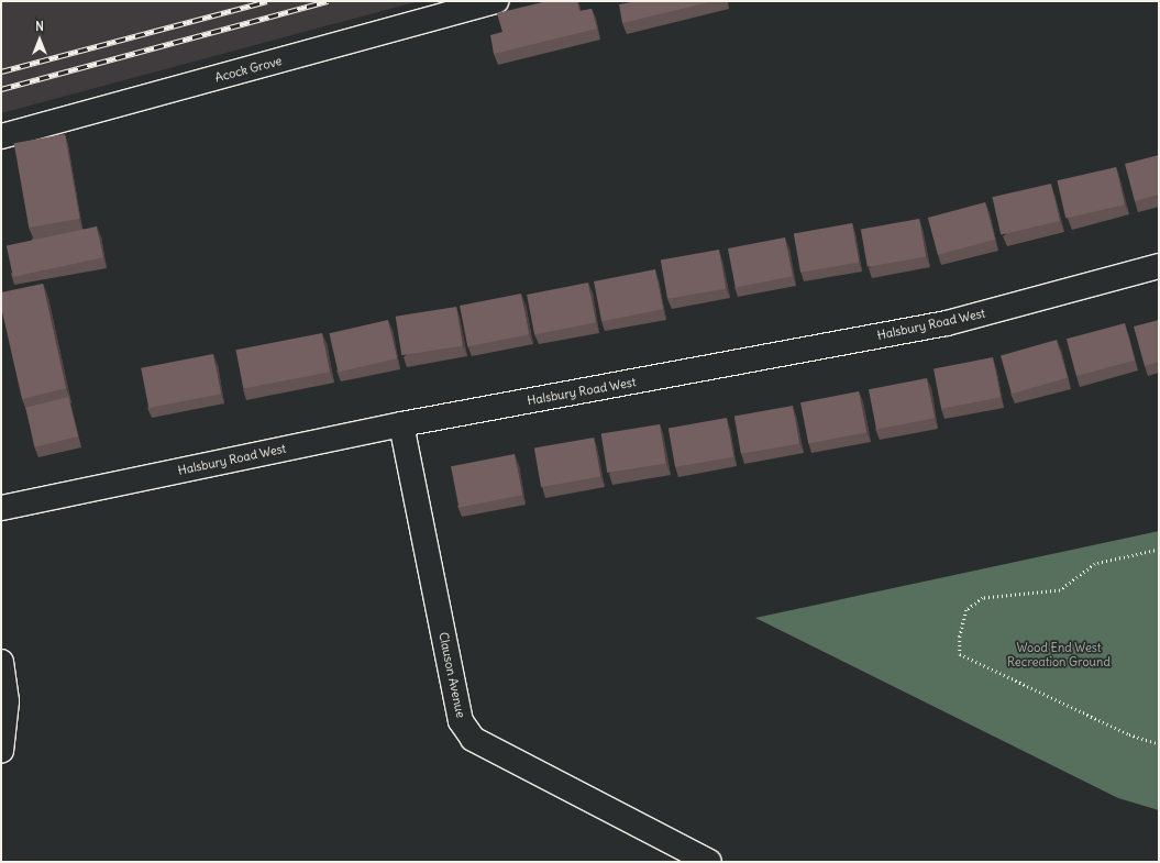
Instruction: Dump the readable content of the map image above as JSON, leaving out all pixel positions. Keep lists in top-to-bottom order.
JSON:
{
  "streets": {
    "street": ["Acock Grove", "Halsbury Road West", "Clauson Avenue"]
  },
  "crossings": [
    ["Halsbury Road West", "Clauson Avenue"]
  ],
  "parks": ["Wood End West Recreation Ground"],
  "north": "top"
}
